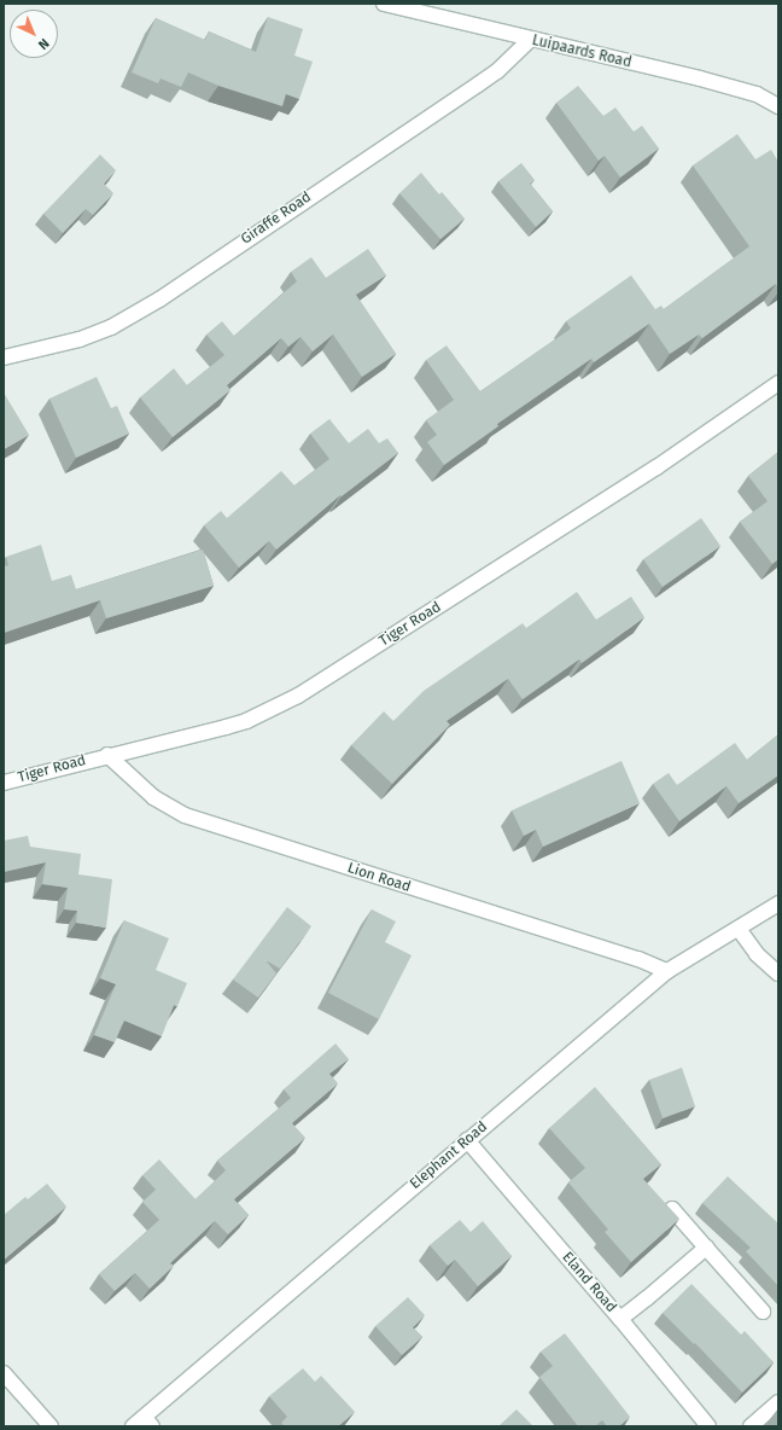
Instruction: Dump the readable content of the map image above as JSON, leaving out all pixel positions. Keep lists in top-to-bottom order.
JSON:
{
  "streets": {
    "street": [
      "Luipaards Road",
      "Giraffe Road",
      "Tiger Road",
      "Lion Road",
      "Elephant Road",
      "Eland Road"
    ]
  },
  "crossings": [
    ["Luipaards Road", "Giraffe Road"],
    ["Tiger Road", "Lion Road"],
    ["Lion Road", "Elephant Road"],
    ["Elephant Road", "Eland Road"]
  ],
  "north": "bottom right"
}
